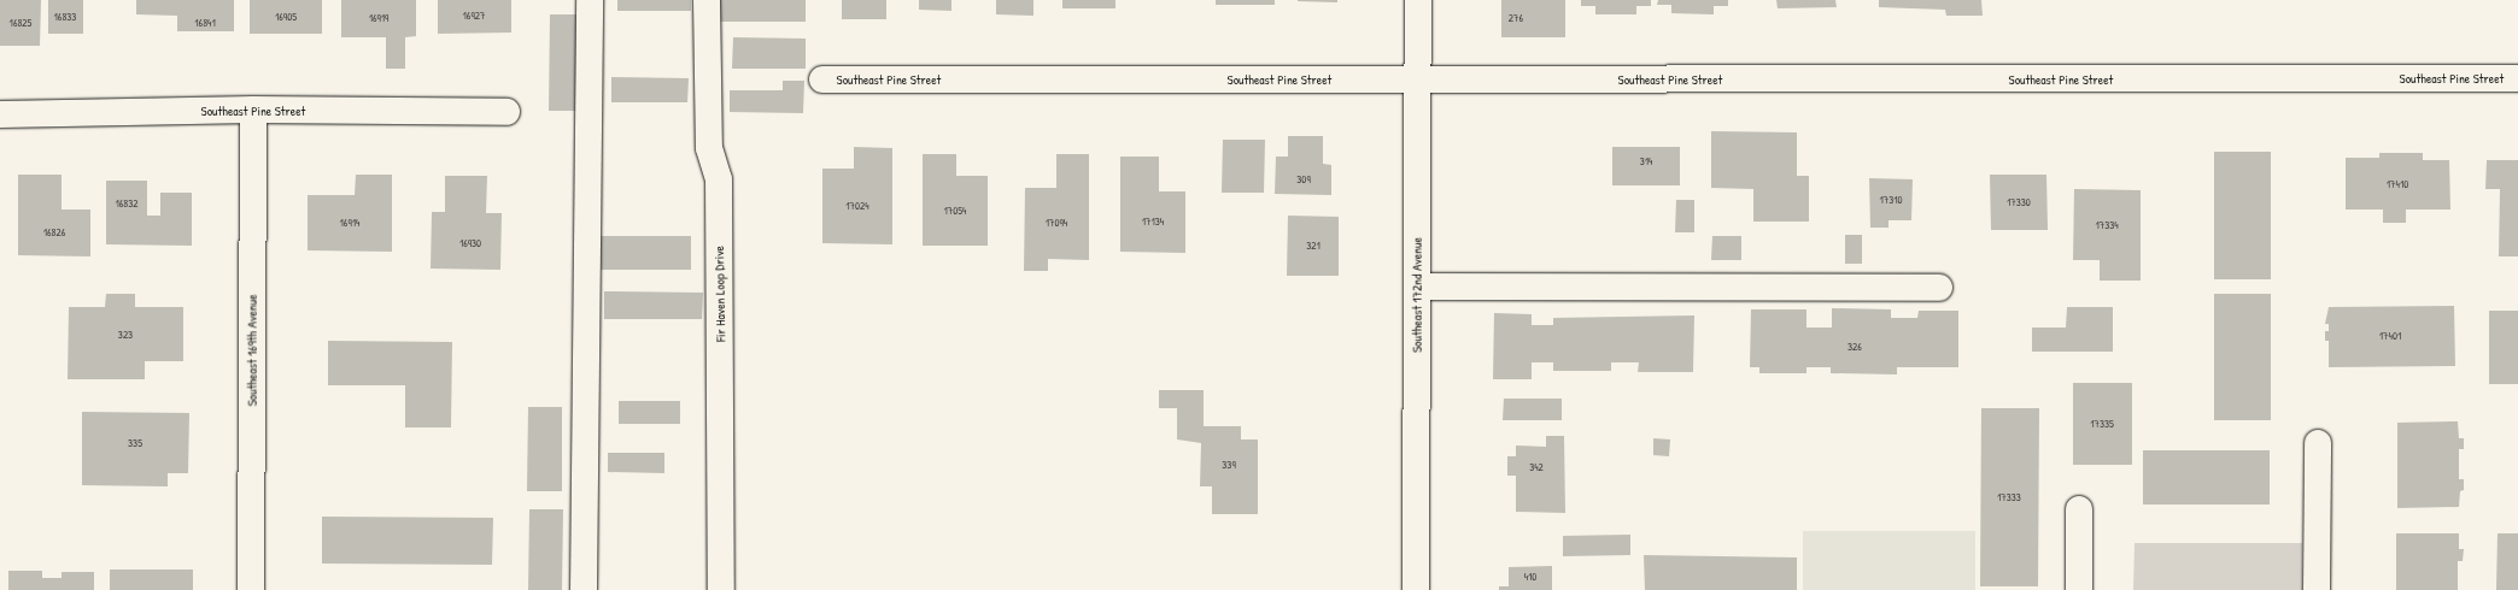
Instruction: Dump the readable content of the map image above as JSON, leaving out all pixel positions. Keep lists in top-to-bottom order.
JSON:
{
  "streets": {
    "street": [
      "Southeast Pine Street",
      "Fir Haven Loop Drive",
      "Southeast 172nd Avenue",
      "Southeast 169th Avenue"
    ]
  },
  "crossings": [
    ["Southeast Pine Street", "Southeast 172nd Avenue"],
    ["Southeast Pine Street", "Southeast 169th Avenue"]
  ],
  "house_numbers": [
    "16927",
    "16833",
    "16905",
    "16919",
    "276",
    "16825",
    "16841",
    "314",
    "309",
    "17410",
    "17310",
    "17330",
    "16832",
    "17024",
    "17054",
    "17134",
    "16914",
    "17094",
    "17334",
    "16826",
    "16930",
    "321",
    "323",
    "17401",
    "326",
    "17335",
    "335",
    "339",
    "342",
    "17333",
    "410"
  ]
}
